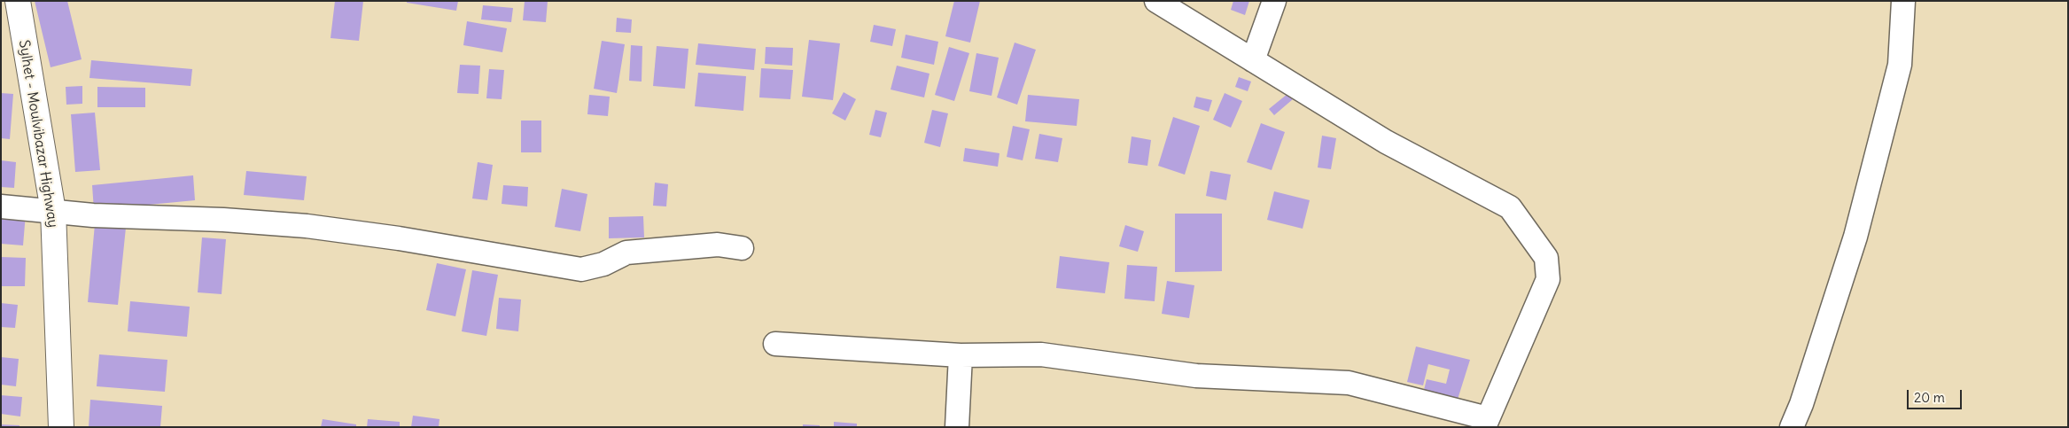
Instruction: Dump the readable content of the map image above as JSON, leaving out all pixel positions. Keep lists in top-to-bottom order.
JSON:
{
  "streets": {
    "highway": ["Sylhet - Moulvibazar Highway"]
  },
  "scale_bar": "20 m"
}
